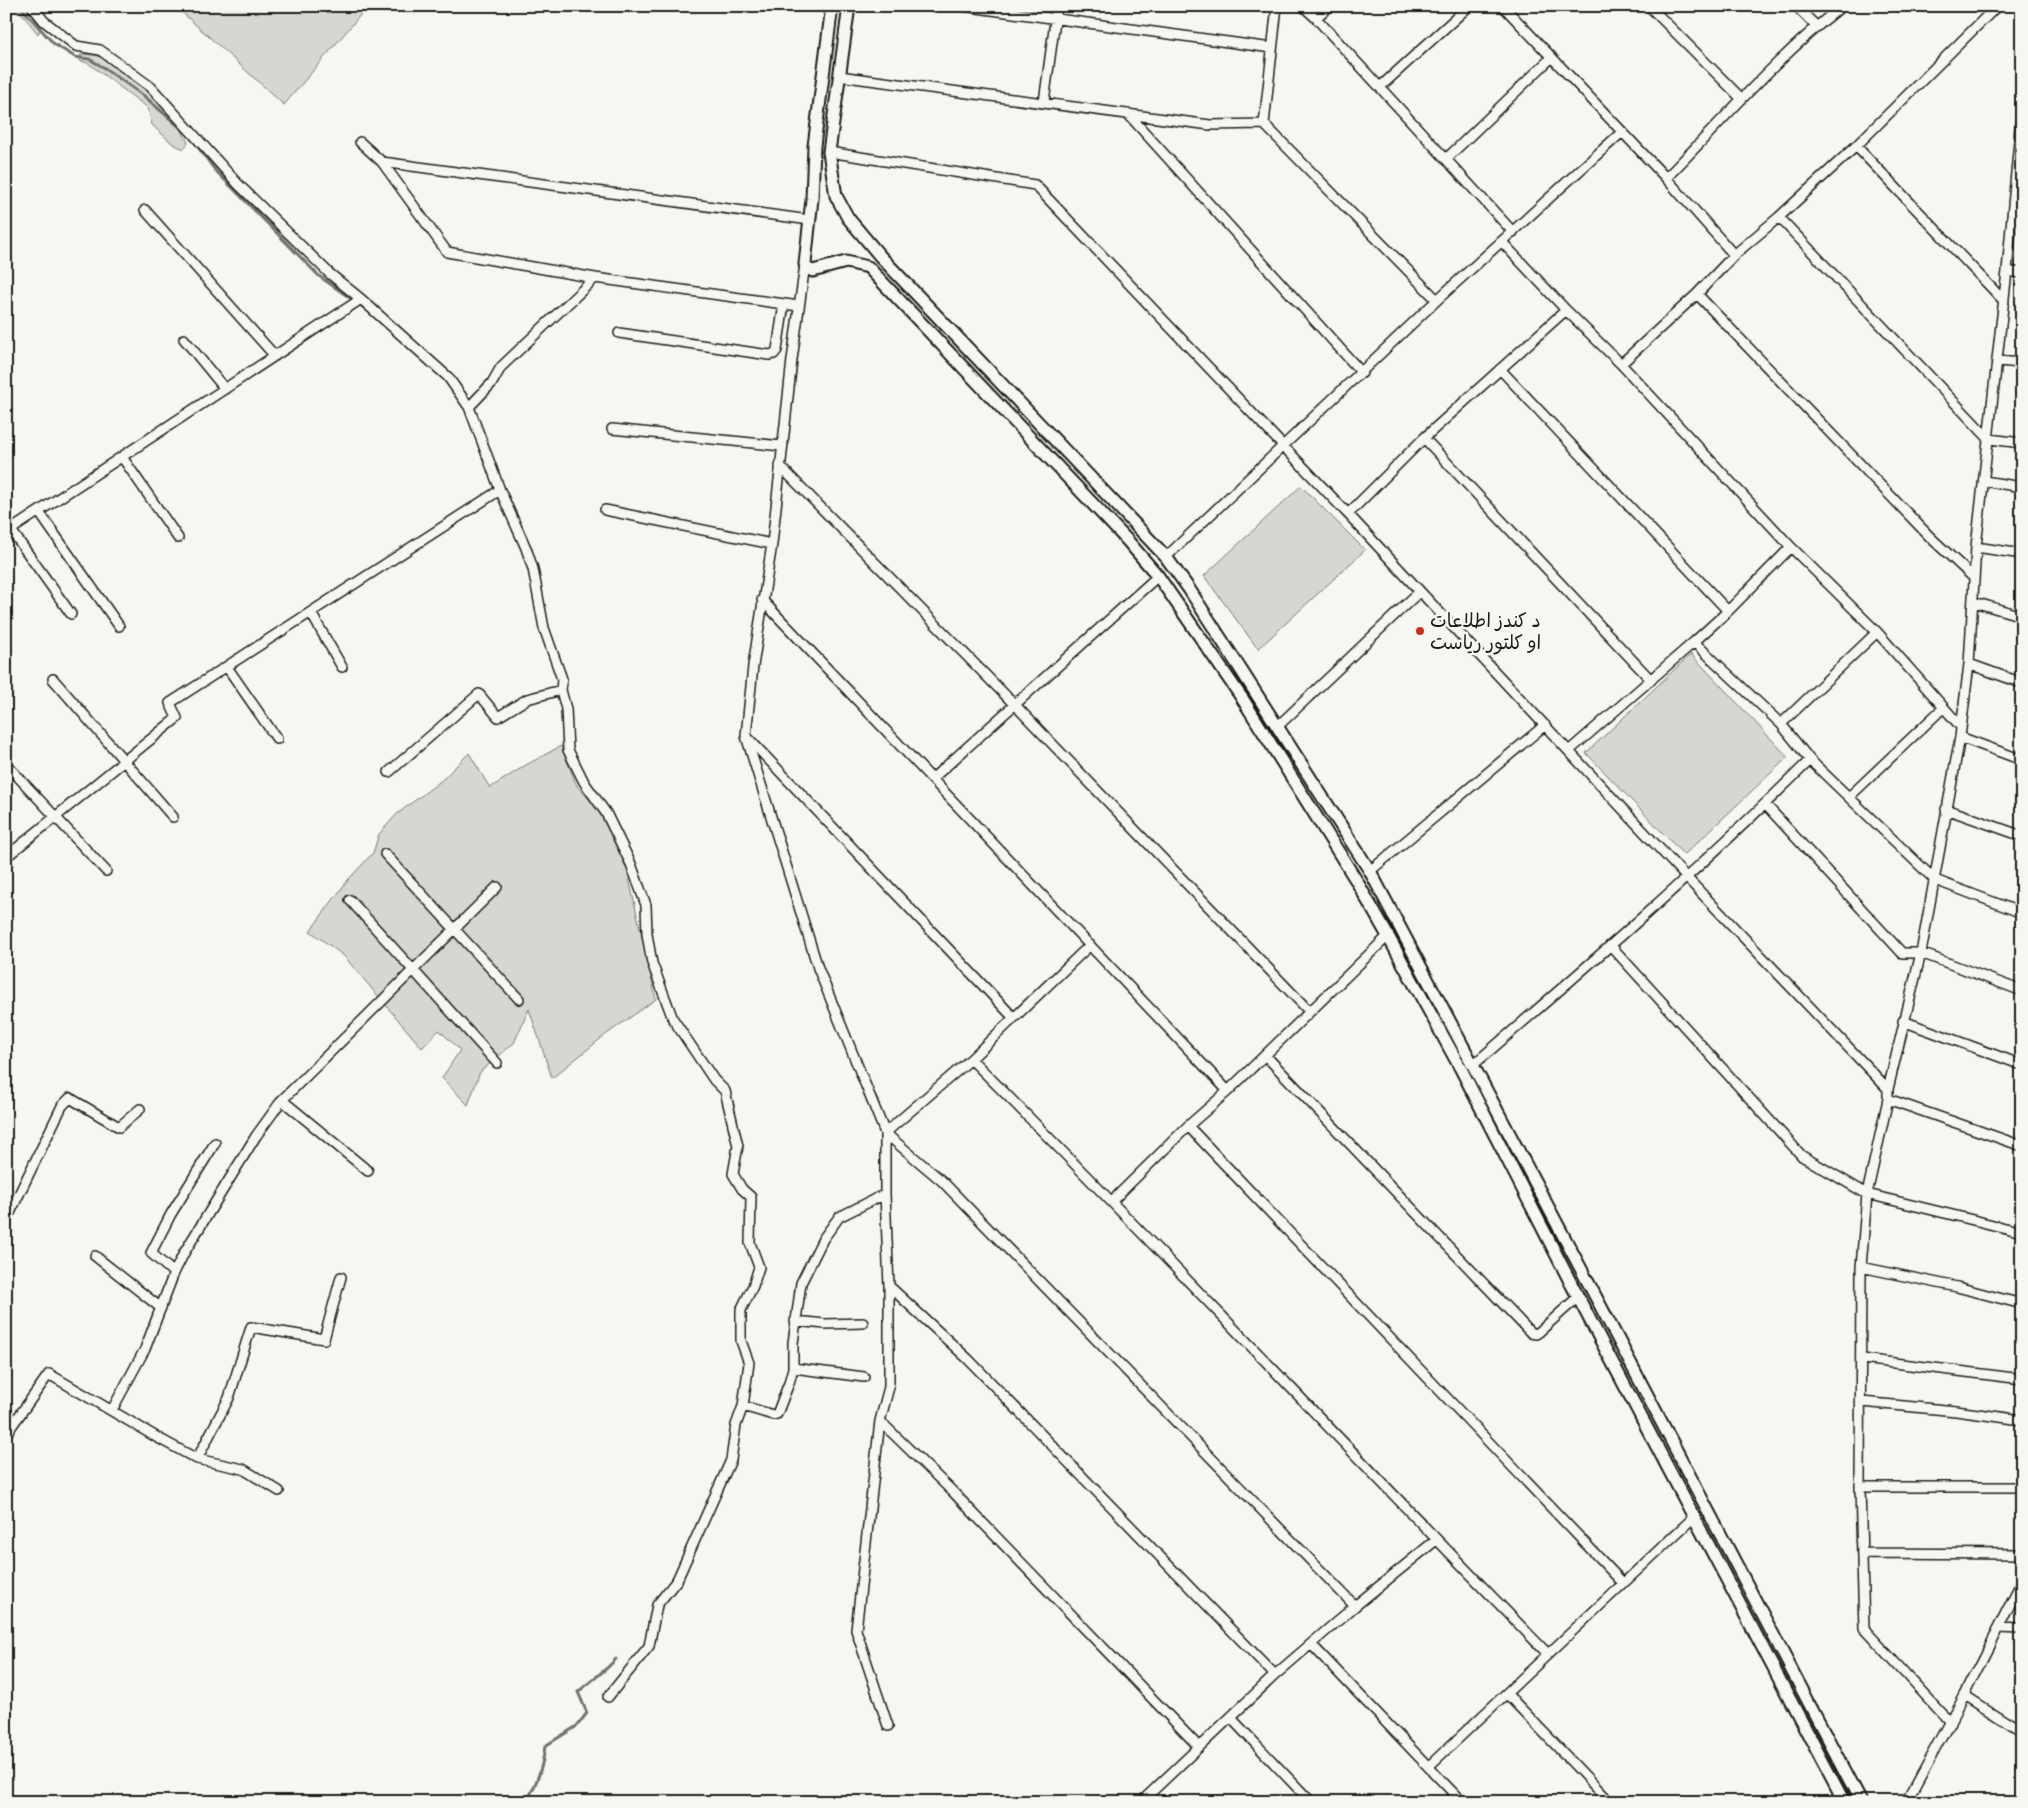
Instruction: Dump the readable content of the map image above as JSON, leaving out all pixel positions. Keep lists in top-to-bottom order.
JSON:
{
  "places": ["د کندز اطلاعات او کلتور ریاست"]
}
